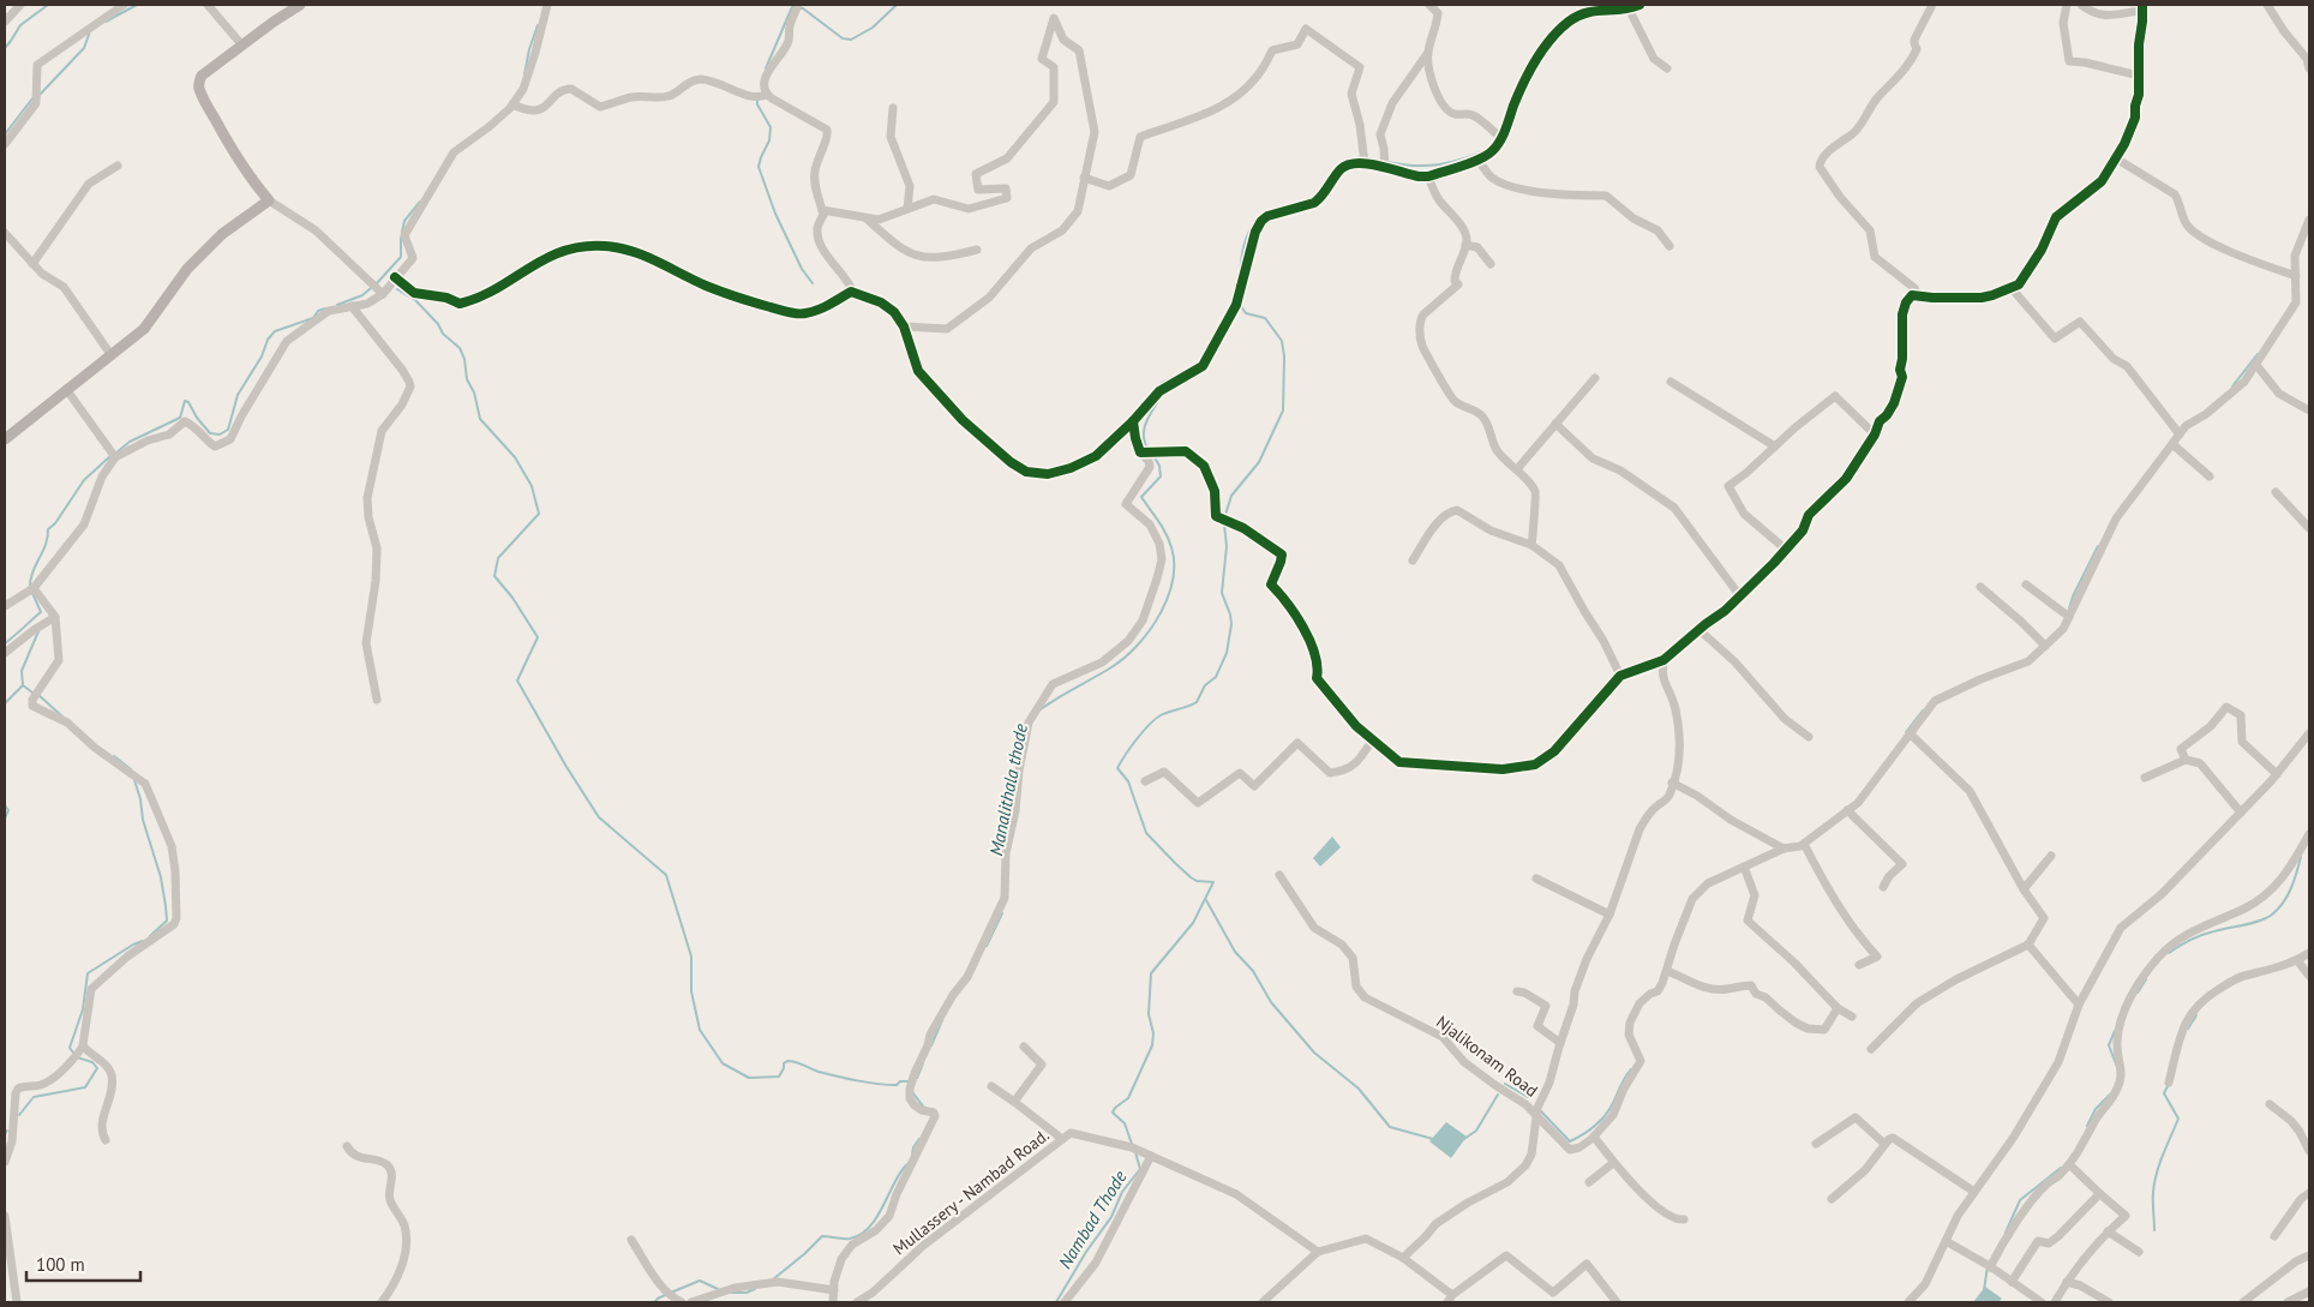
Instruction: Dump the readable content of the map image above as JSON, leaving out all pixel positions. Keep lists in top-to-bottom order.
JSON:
{
  "streets": {
    "street": ["Njalikonam Road", "Mullassery - Nambad Road."]
  },
  "water": ["Manalithala thode", "Nambad Thode"],
  "scale_bar": "100 m"
}
